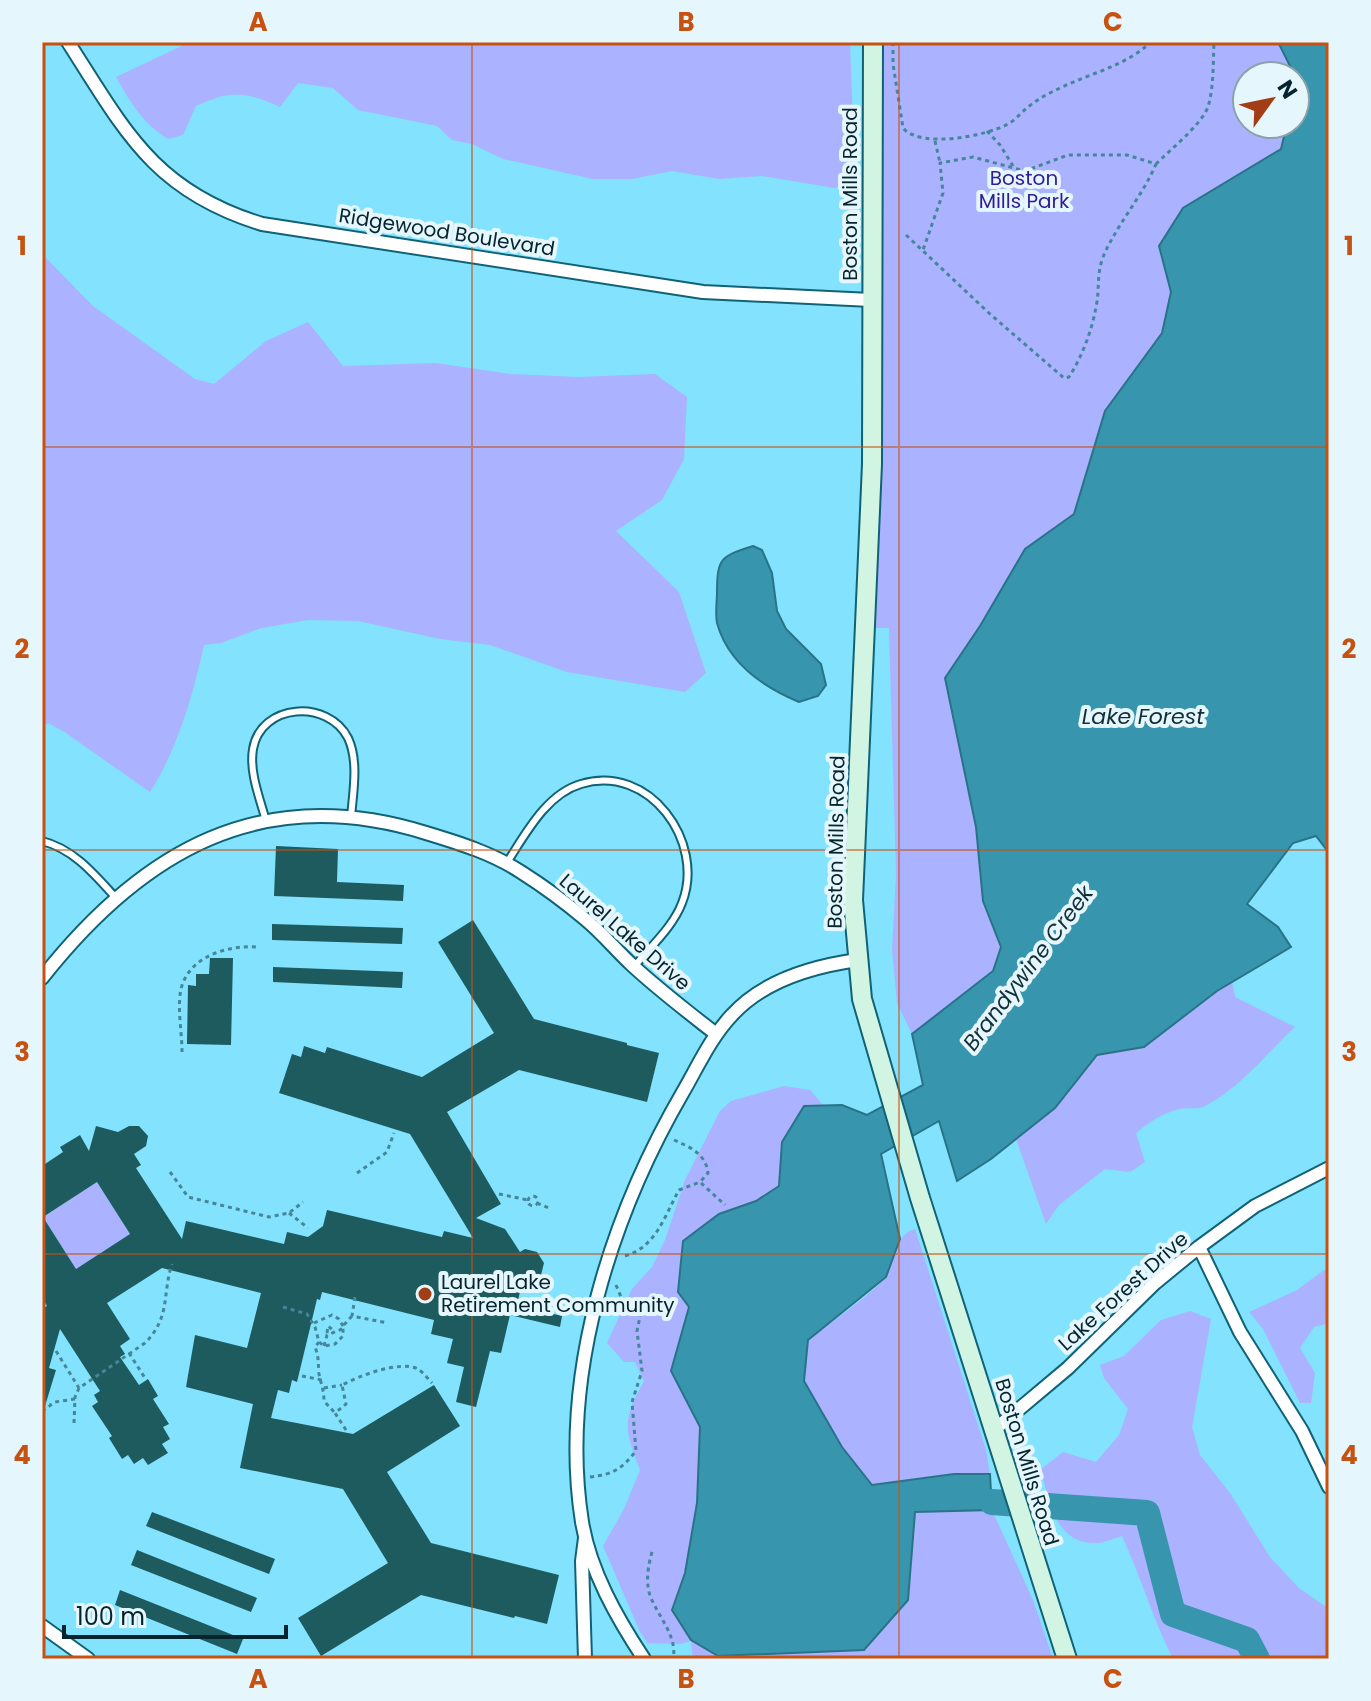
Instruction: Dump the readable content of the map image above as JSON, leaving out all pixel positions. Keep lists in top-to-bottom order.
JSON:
{
  "streets": {
    "street": [
      "Boston Mills Road",
      "Ridgewood Boulevard",
      "Laurel Lake Drive",
      "Lake Forest Drive"
    ]
  },
  "crossings": [
    ["Boston Mills Road", "Ridgewood Boulevard"],
    ["Boston Mills Road", "Lake Forest Drive"]
  ],
  "water": ["Lake Forest", "Brandywine Creek"],
  "parks": ["Boston Mills Park"],
  "places": ["Laurel Lake Retirement Community"],
  "scale_bar": "100 m",
  "north": "top right",
  "grid": {
    "columns": ["A", "B", "C"],
    "rows": [
      "1",
      "2",
      "3",
      "4"
    ]
  }
}
